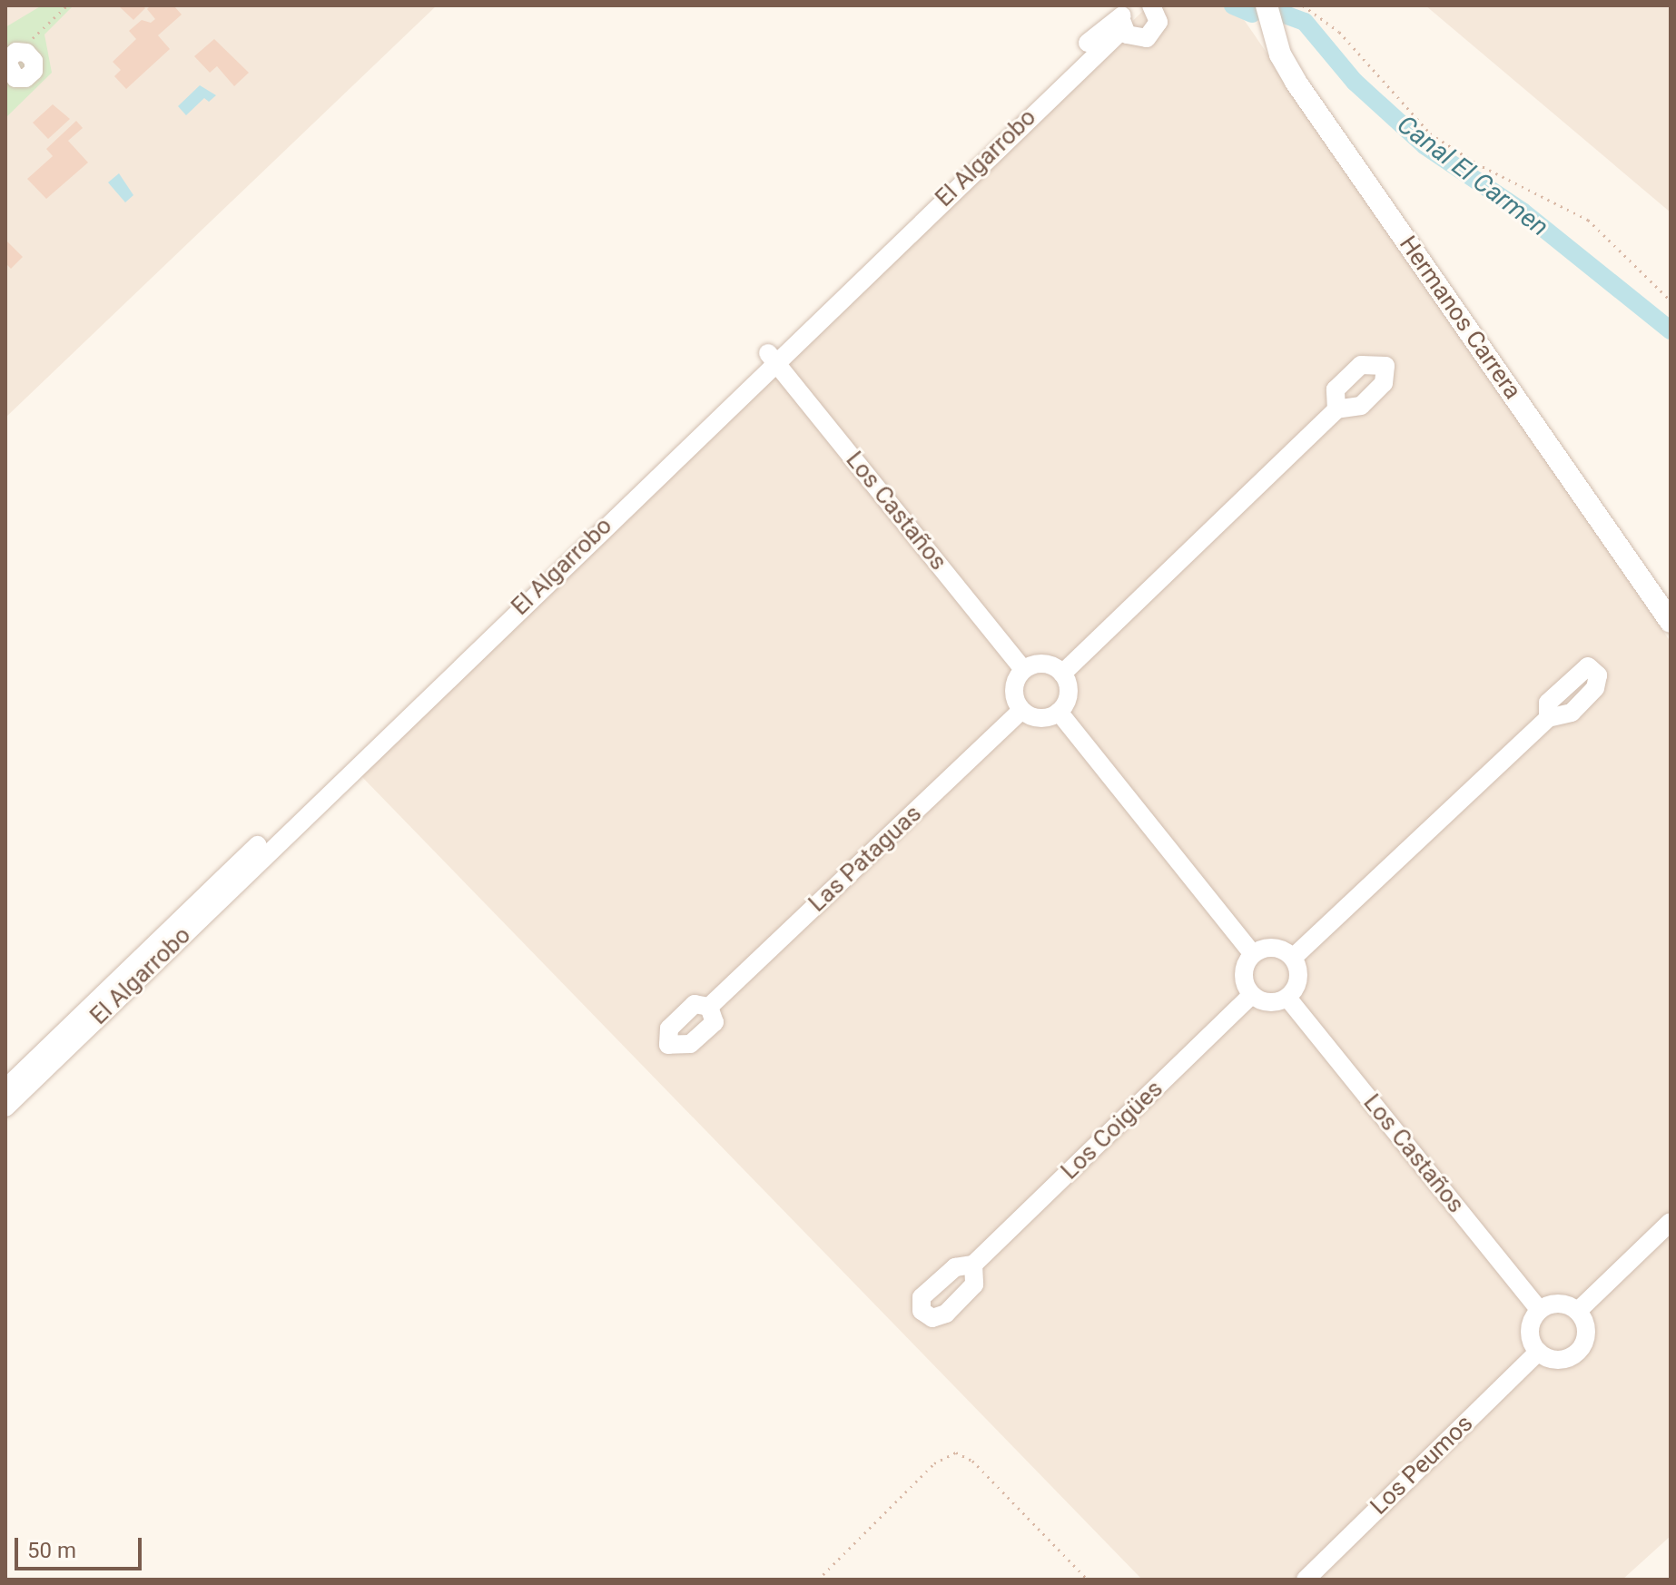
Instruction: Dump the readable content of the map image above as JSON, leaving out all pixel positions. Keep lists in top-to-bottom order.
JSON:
{
  "streets": {
    "street": [
      "El Algarrobo",
      "Hermanos Carrera",
      "Los Castaños",
      "Las Pataguas",
      "Los Coigües",
      "Los Peumos"
    ]
  },
  "crossings": [
    ["El Algarrobo", "Los Castaños"],
    ["Los Castaños", "Las Pataguas"],
    ["Los Castaños", "Los Coigües"],
    ["Los Castaños", "Los Peumos"]
  ],
  "water": ["Canal El Carmen"],
  "scale_bar": "50 m"
}
